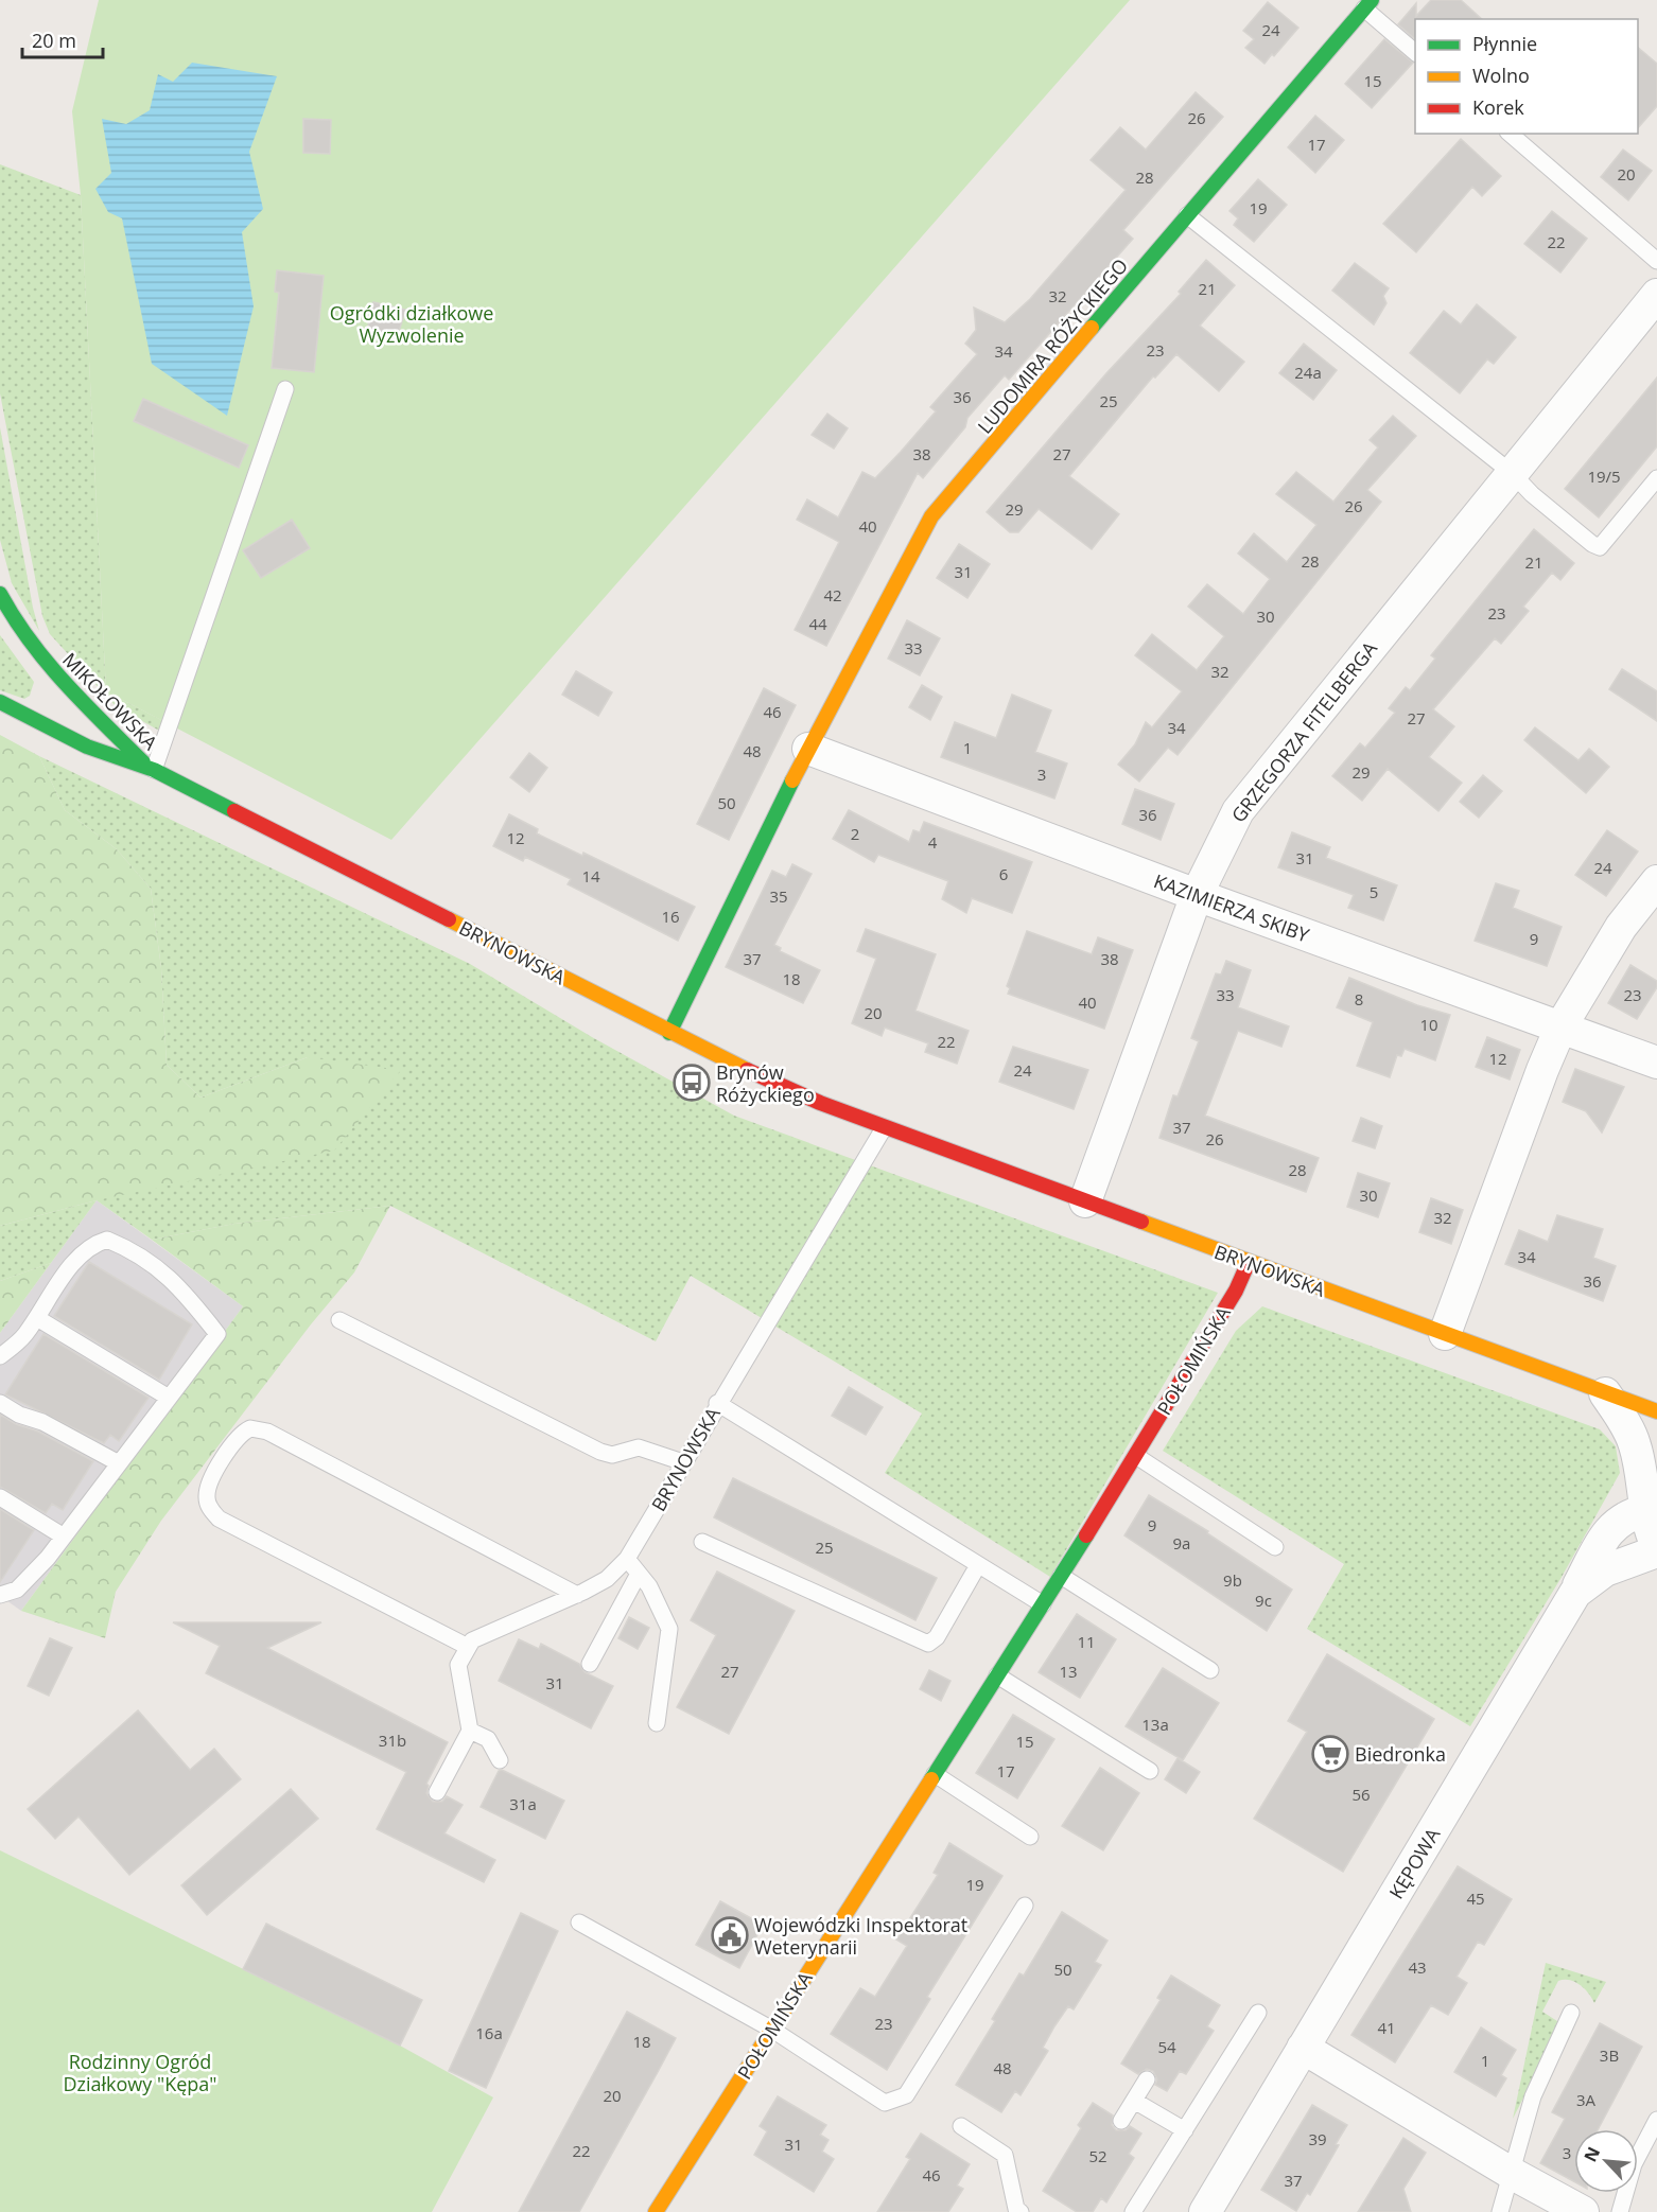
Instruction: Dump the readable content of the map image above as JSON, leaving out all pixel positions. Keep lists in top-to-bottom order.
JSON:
{
  "streets": {
    "street": [
      "LUDOMIRA RÓŻYCKIEGO",
      "MIKOŁOWSKA",
      "GRZEGORZA FITELBERGA",
      "KAZIMIERZA SKIBY",
      "BRYNOWSKA",
      "POŁOMIŃSKA",
      "KĘPOWA"
    ]
  },
  "crossings": [
    ["LUDOMIRA RÓŻYCKIEGO", "KAZIMIERZA SKIBY"],
    ["LUDOMIRA RÓŻYCKIEGO", "BRYNOWSKA"],
    ["MIKOŁOWSKA", "BRYNOWSKA"],
    ["GRZEGORZA FITELBERGA", "KAZIMIERZA SKIBY"],
    ["GRZEGORZA FITELBERGA", "BRYNOWSKA"],
    ["BRYNOWSKA", "POŁOMIŃSKA"]
  ],
  "parks": ["Ogródki działkowe Wyzwolenie", "Rodzinny Ogród Działkowy \"Kępa\""],
  "places": {
    "bus stop": ["Brynów Różyckiego"],
    "supermarket": ["Biedronka"],
    "public building": ["Wojewódzki Inspektorat Weterynarii"]
  },
  "house_numbers": [
    "24",
    "15",
    "26",
    "17",
    "20",
    "28",
    "19",
    "22",
    "21",
    "32",
    "23",
    "34",
    "24a",
    "36",
    "25",
    "38",
    "27",
    "19/5",
    "26",
    "29",
    "40",
    "28",
    "21",
    "31",
    "42",
    "23",
    "30",
    "44",
    "33",
    "32",
    "46",
    "27",
    "34",
    "1",
    "48",
    "29",
    "3",
    "50",
    "36",
    "2",
    "12",
    "4",
    "31",
    "24",
    "6",
    "14",
    "5",
    "35",
    "16",
    "9",
    "37",
    "38",
    "18",
    "33",
    "23",
    "8",
    "40",
    "20",
    "10",
    "22",
    "12",
    "24",
    "37",
    "26",
    "28",
    "30",
    "32",
    "34",
    "36",
    "9",
    "9a",
    "25",
    "9b",
    "9c",
    "11",
    "27",
    "13",
    "31",
    "13a",
    "31b",
    "15",
    "17",
    "56",
    "31a",
    "19",
    "45",
    "43",
    "50",
    "23",
    "41",
    "16a",
    "18",
    "54",
    "3B",
    "1",
    "48",
    "20",
    "3A",
    "39",
    "31",
    "22",
    "3",
    "52",
    "46",
    "37"
  ],
  "legend": ["Płynnie", "Wolno", "Korek"],
  "scale_bar": "20 m",
  "north": "top left"
}
